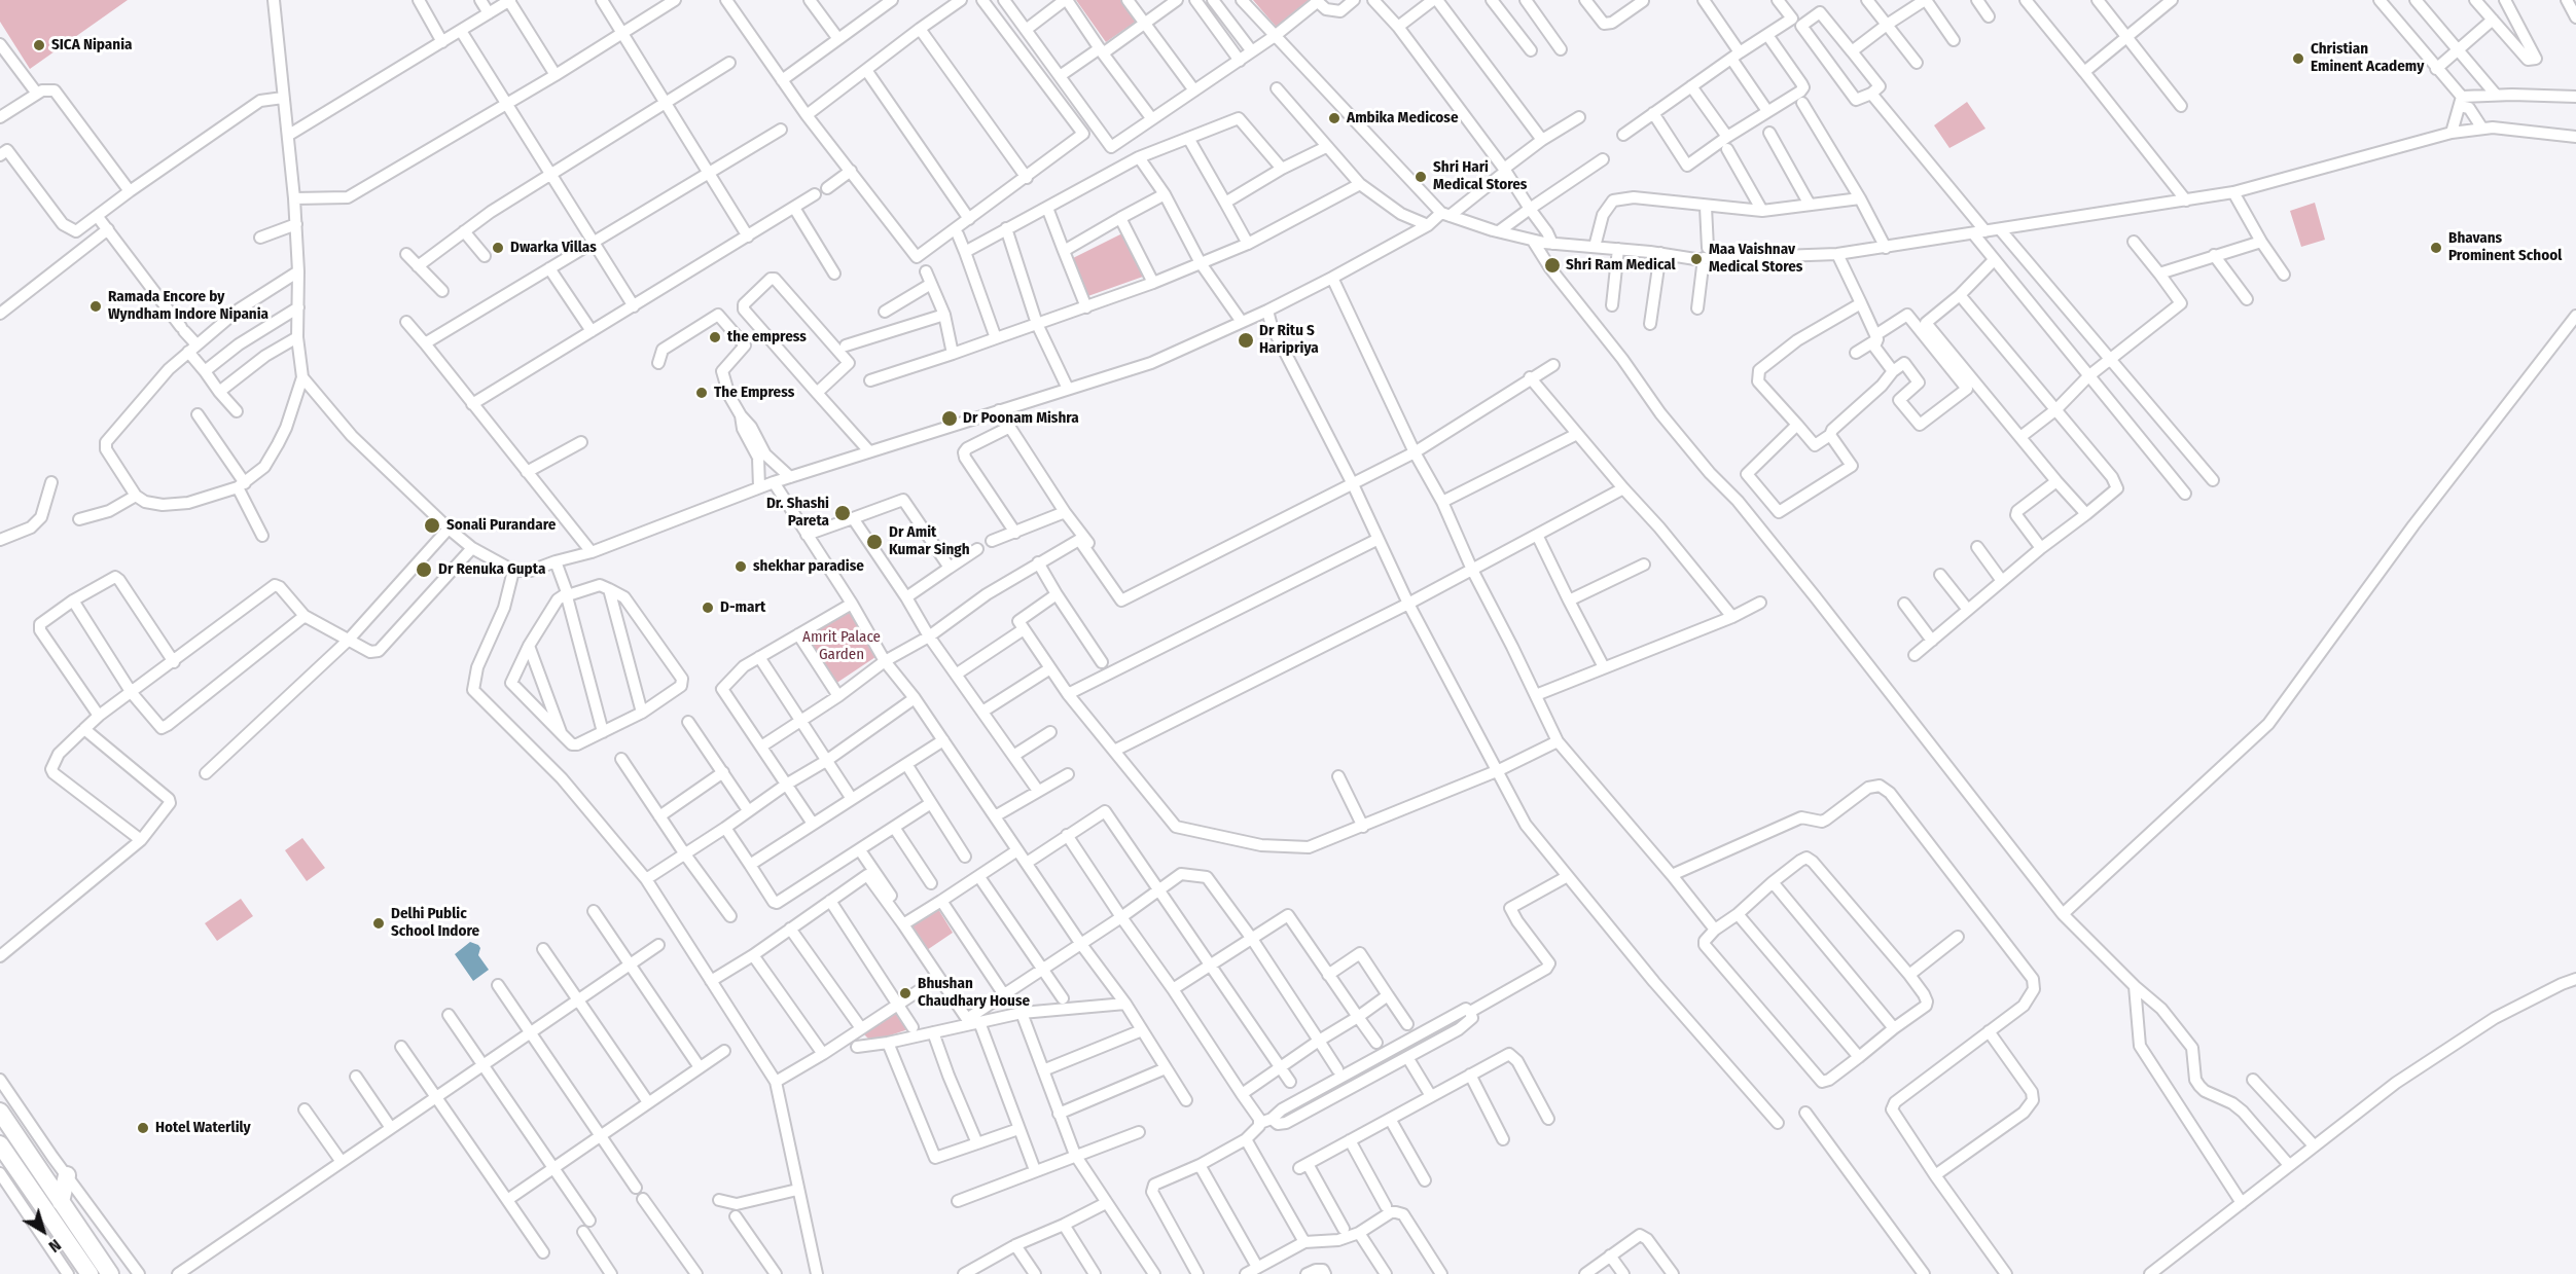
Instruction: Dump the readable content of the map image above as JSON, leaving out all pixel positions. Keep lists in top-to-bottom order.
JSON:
{
  "parks": ["Amrit Palace Garden"],
  "places": [
    "SICA Nipania",
    "Christian Eminent Academy",
    "Ambika Medicose",
    "Shri Hari Medical Stores",
    "Dwarka Villas",
    "Bhavans Prominent School",
    "Maa Vaishnav Medical Stores",
    "Shri Ram Medical",
    "Ramada Encore by Wyndham Indore Nipania",
    "the empress",
    "Dr Ritu S Haripriya",
    "The Empress",
    "Dr Poonam Mishra",
    "Dr. Shashi Pareta",
    "Sonali Purandare",
    "Dr Amit Kumar Singh",
    "shekhar paradise",
    "Dr Renuka Gupta",
    "D-mart",
    "Delhi Public School Indore",
    "Bhushan Chaudhary House",
    "Hotel Waterlily"
  ],
  "north": "bottom right"
}
